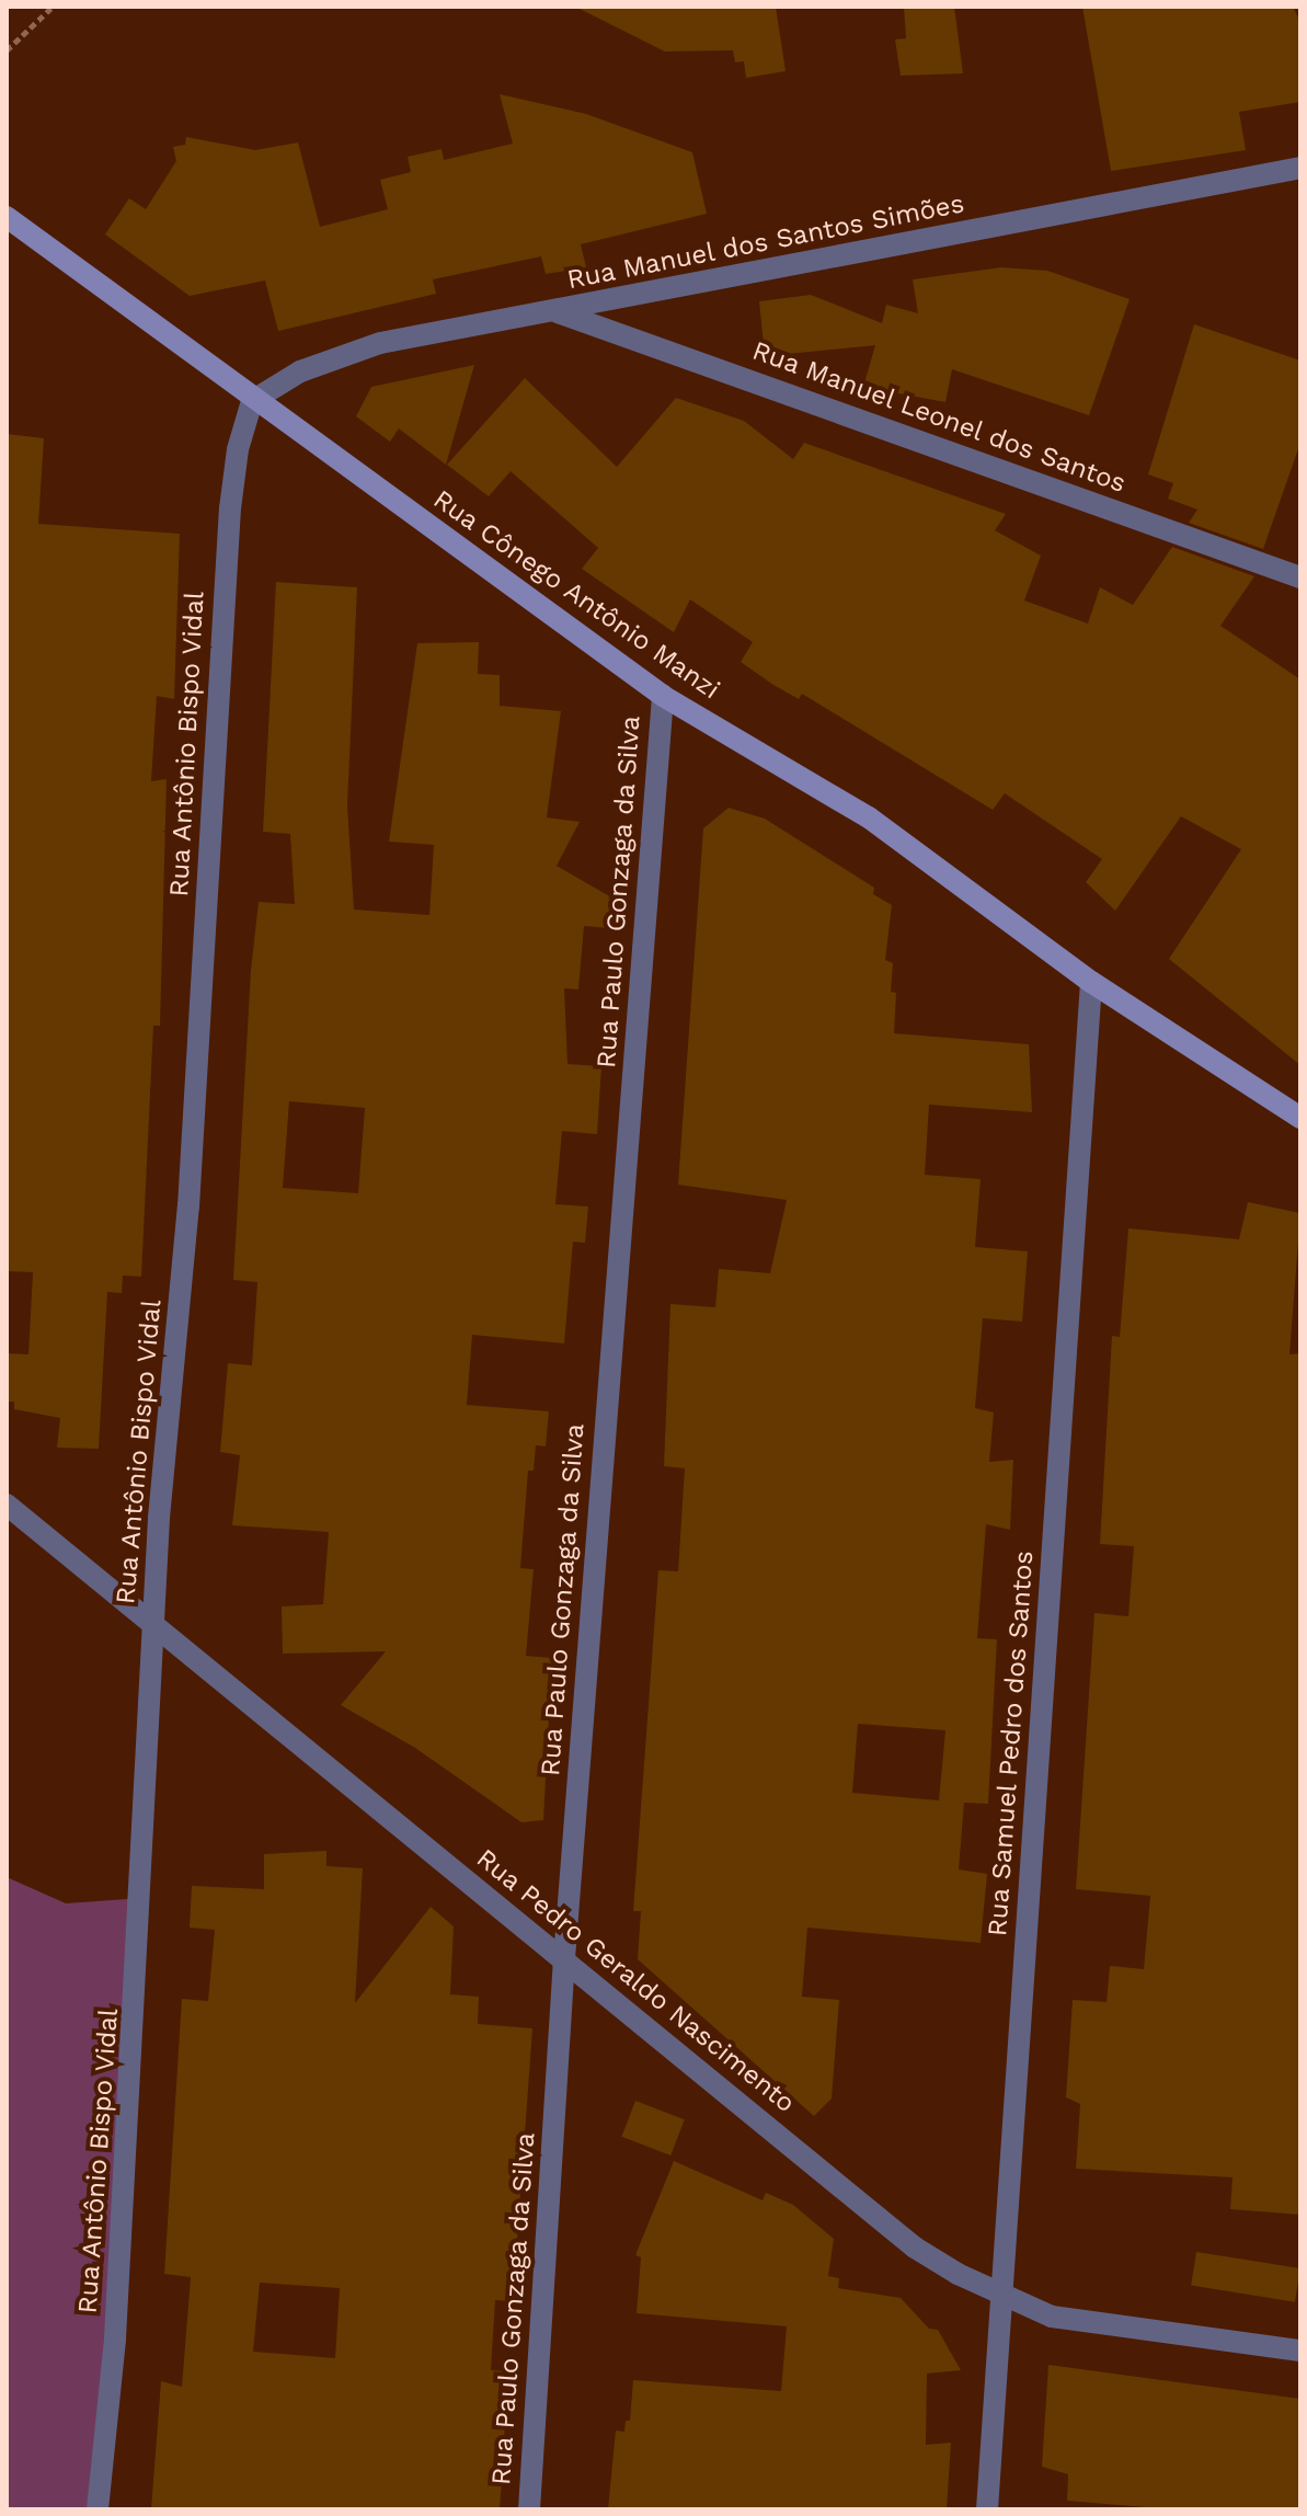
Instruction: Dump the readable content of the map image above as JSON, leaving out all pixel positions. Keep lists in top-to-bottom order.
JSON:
{
  "streets": {
    "street": [
      "Rua Manuel dos Santos Simões",
      "Rua Manuel Leonel dos Santos",
      "Rua Cônego Antônio Manzi",
      "Rua Antônio Bispo Vidal",
      "Rua Paulo Gonzaga da Silva",
      "Rua Samuel Pedro dos Santos",
      "Rua Pedro Geraldo Nascimento"
    ]
  },
  "crossings": [
    ["Rua Manuel dos Santos Simões", "Rua Manuel Leonel dos Santos"],
    ["Rua Manuel dos Santos Simões", "Rua Cônego Antônio Manzi"],
    ["Rua Manuel dos Santos Simões", "Rua Antônio Bispo Vidal"],
    ["Rua Cônego Antônio Manzi", "Rua Antônio Bispo Vidal"],
    ["Rua Cônego Antônio Manzi", "Rua Paulo Gonzaga da Silva"],
    ["Rua Cônego Antônio Manzi", "Rua Samuel Pedro dos Santos"],
    ["Rua Antônio Bispo Vidal", "Rua Pedro Geraldo Nascimento"],
    ["Rua Paulo Gonzaga da Silva", "Rua Pedro Geraldo Nascimento"],
    ["Rua Samuel Pedro dos Santos", "Rua Pedro Geraldo Nascimento"]
  ]
}
